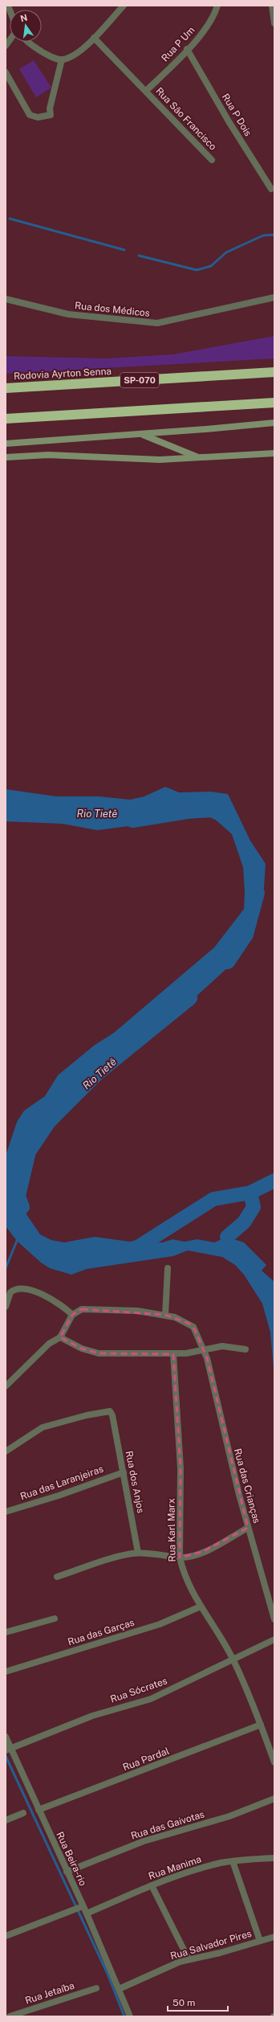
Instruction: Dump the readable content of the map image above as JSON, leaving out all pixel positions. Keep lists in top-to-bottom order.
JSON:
{
  "streets": {
    "highway": ["Rodovia Ayrton Senna", "SP-070"],
    "street": [
      "Rua P Um",
      "Rua P Dois",
      "Rua São Francisco",
      "Rua dos Médicos",
      "Rua dos Anjos",
      "Rua das Laranjeiras",
      "Rua das Crianças",
      "Rua Karl Marx",
      "Rua das Garças",
      "Rua Sócrates",
      "Rua Pardal",
      "Rua das Gaivotas",
      "Rua Beira-rio",
      "Rua Manima",
      "Rua Salvador Pires",
      "Rua Jetaíba"
    ]
  },
  "crossings": [
    ["Rua P Um", "Rua P Dois"],
    ["Rua P Um", "Rua São Francisco"],
    ["Rua dos Anjos", "Rua das Laranjeiras"],
    ["Rua Karl Marx", "Rua das Garças"],
    ["Rua Karl Marx", "Rua Sócrates"],
    ["Rua Karl Marx", "Rua Pardal"],
    ["Rua Sócrates", "Rua Beira-rio"],
    ["Rua Pardal", "Rua Beira-rio"],
    ["Rua das Gaivotas", "Rua Beira-rio"],
    ["Rua Beira-rio", "Rua Manima"],
    ["Rua Beira-rio", "Rua Salvador Pires"]
  ],
  "water": ["Rio Tietê"],
  "scale_bar": "50 m",
  "north": "top"
}
